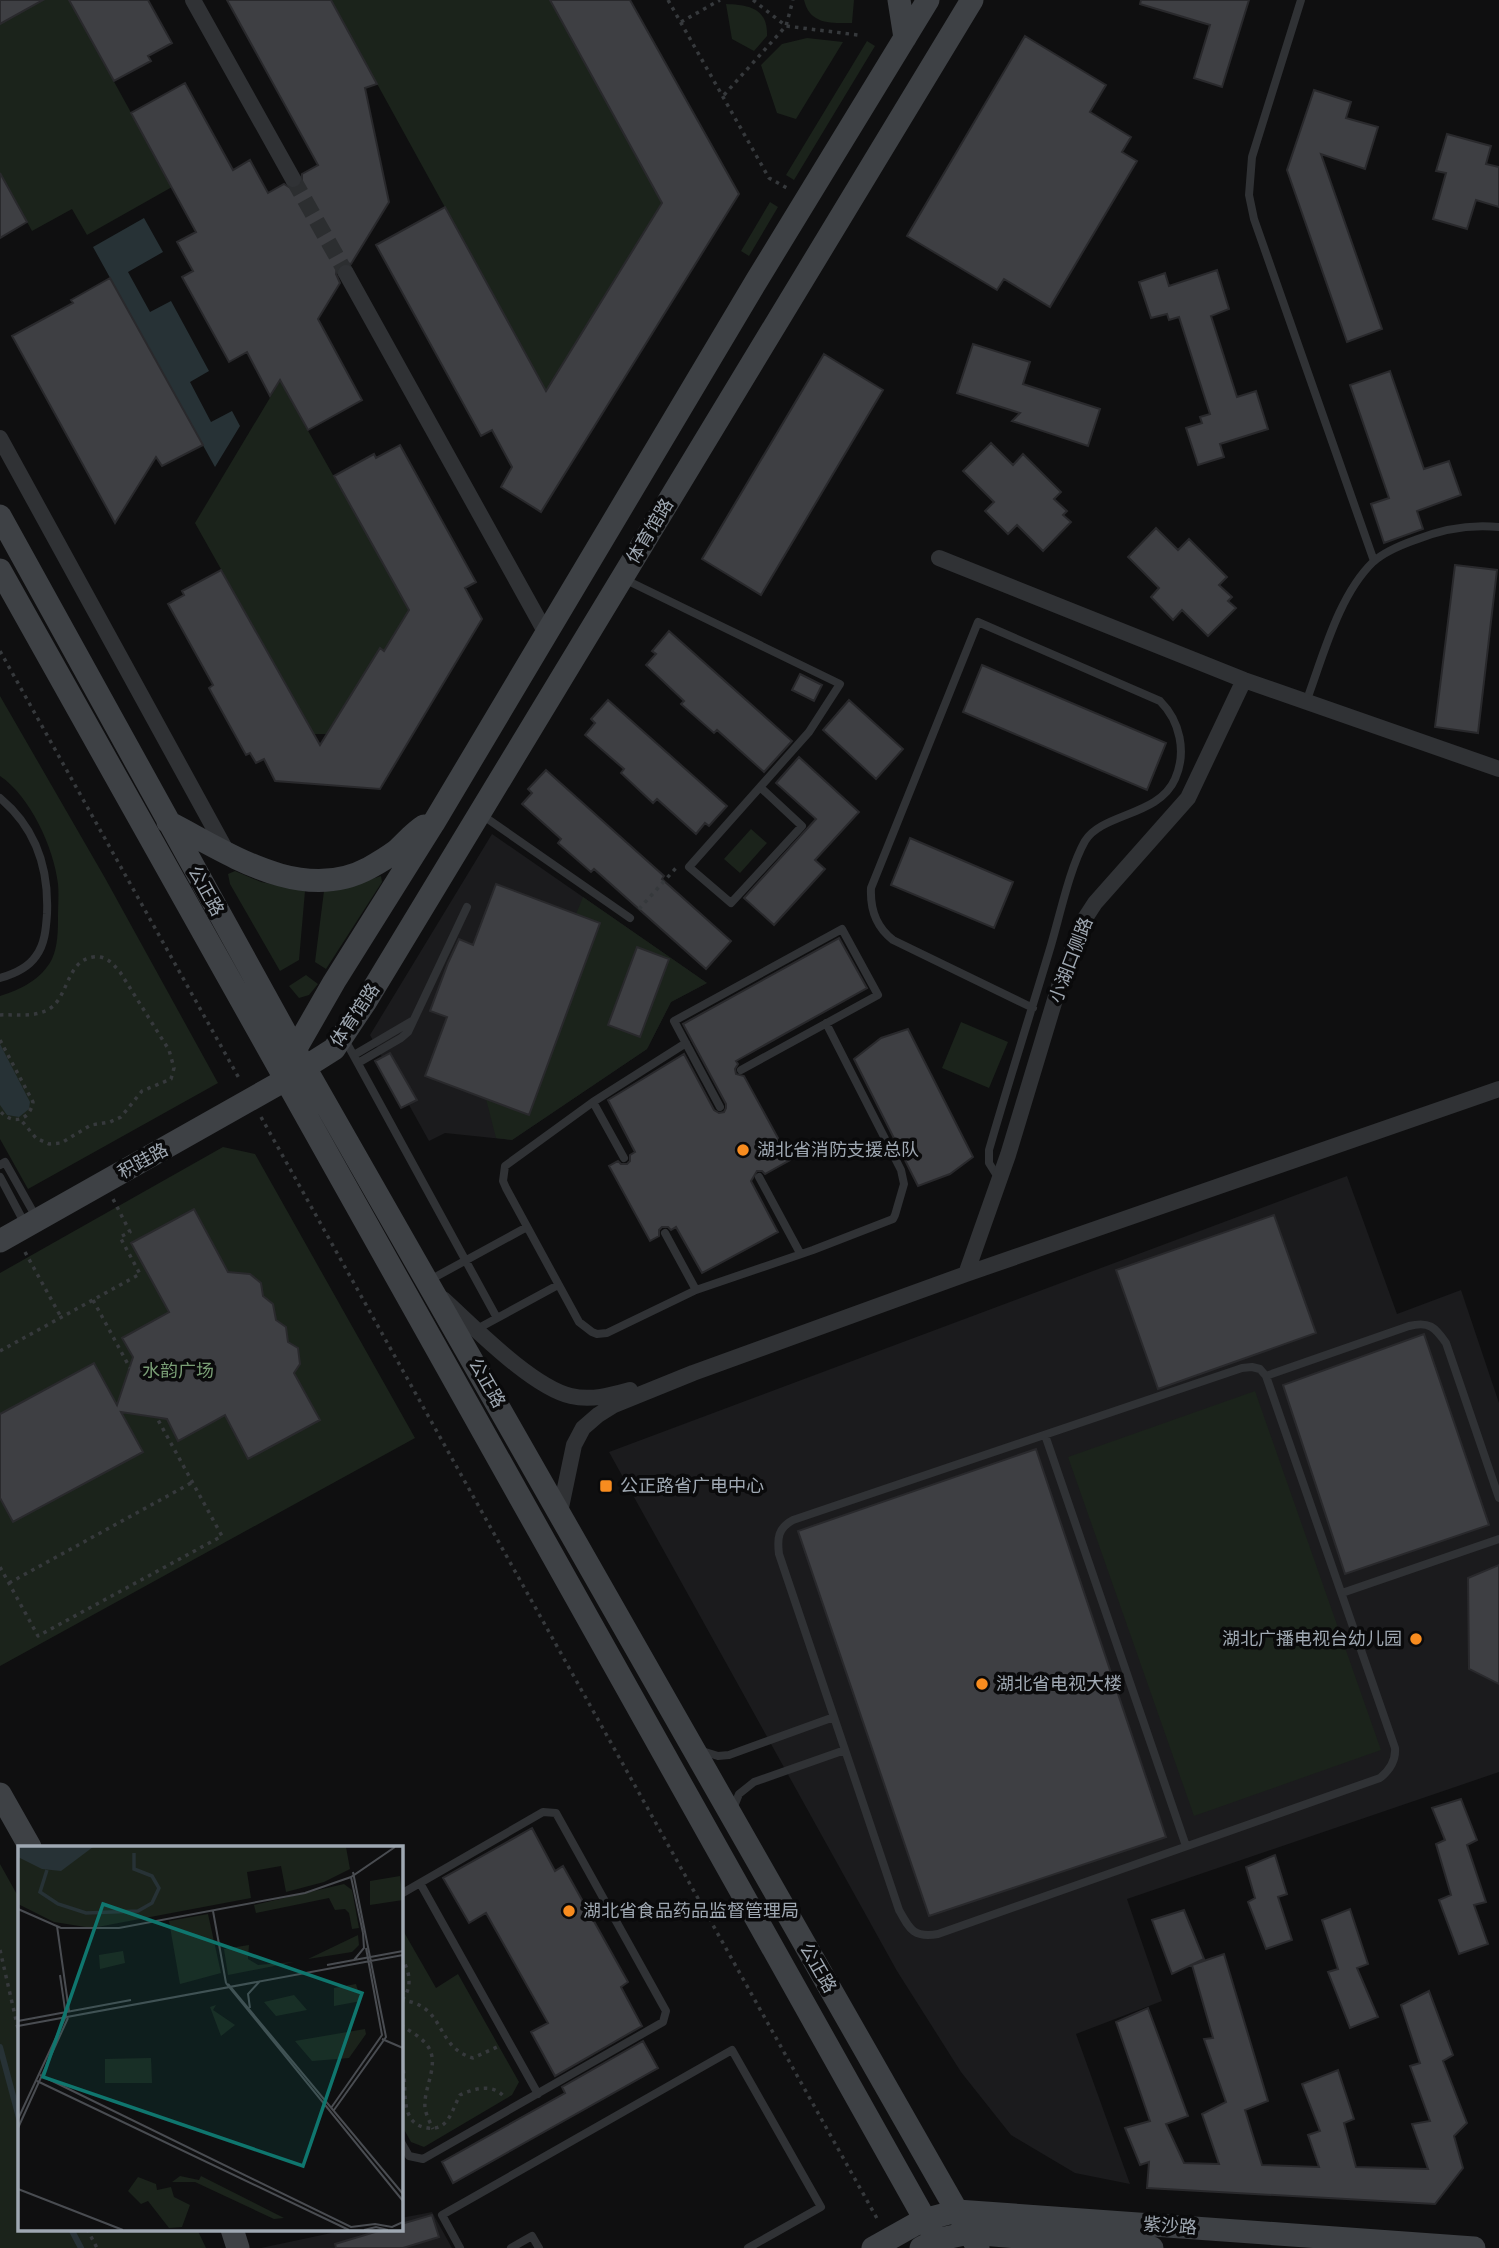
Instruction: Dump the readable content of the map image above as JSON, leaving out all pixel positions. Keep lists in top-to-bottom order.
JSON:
{
  "streets": {
    "main road": [
      "体育馆路",
      "公正路",
      "积跬路",
      "紫沙路"
    ],
    "street": ["小湖口侧路"]
  },
  "crossings": [
    ["体育馆路", "公正路"],
    ["体育馆路", "积跬路"],
    ["公正路", "积跬路"],
    ["公正路", "紫沙路"]
  ],
  "parks": ["水韵广场"],
  "places": {
    "other": [
      "湖北省消防支援总队",
      "湖北广播电视台幼儿园",
      "湖北省电视大楼",
      "湖北省食品药品监督管理局"
    ],
    "transit": ["公正路省广电中心"]
  }
}
